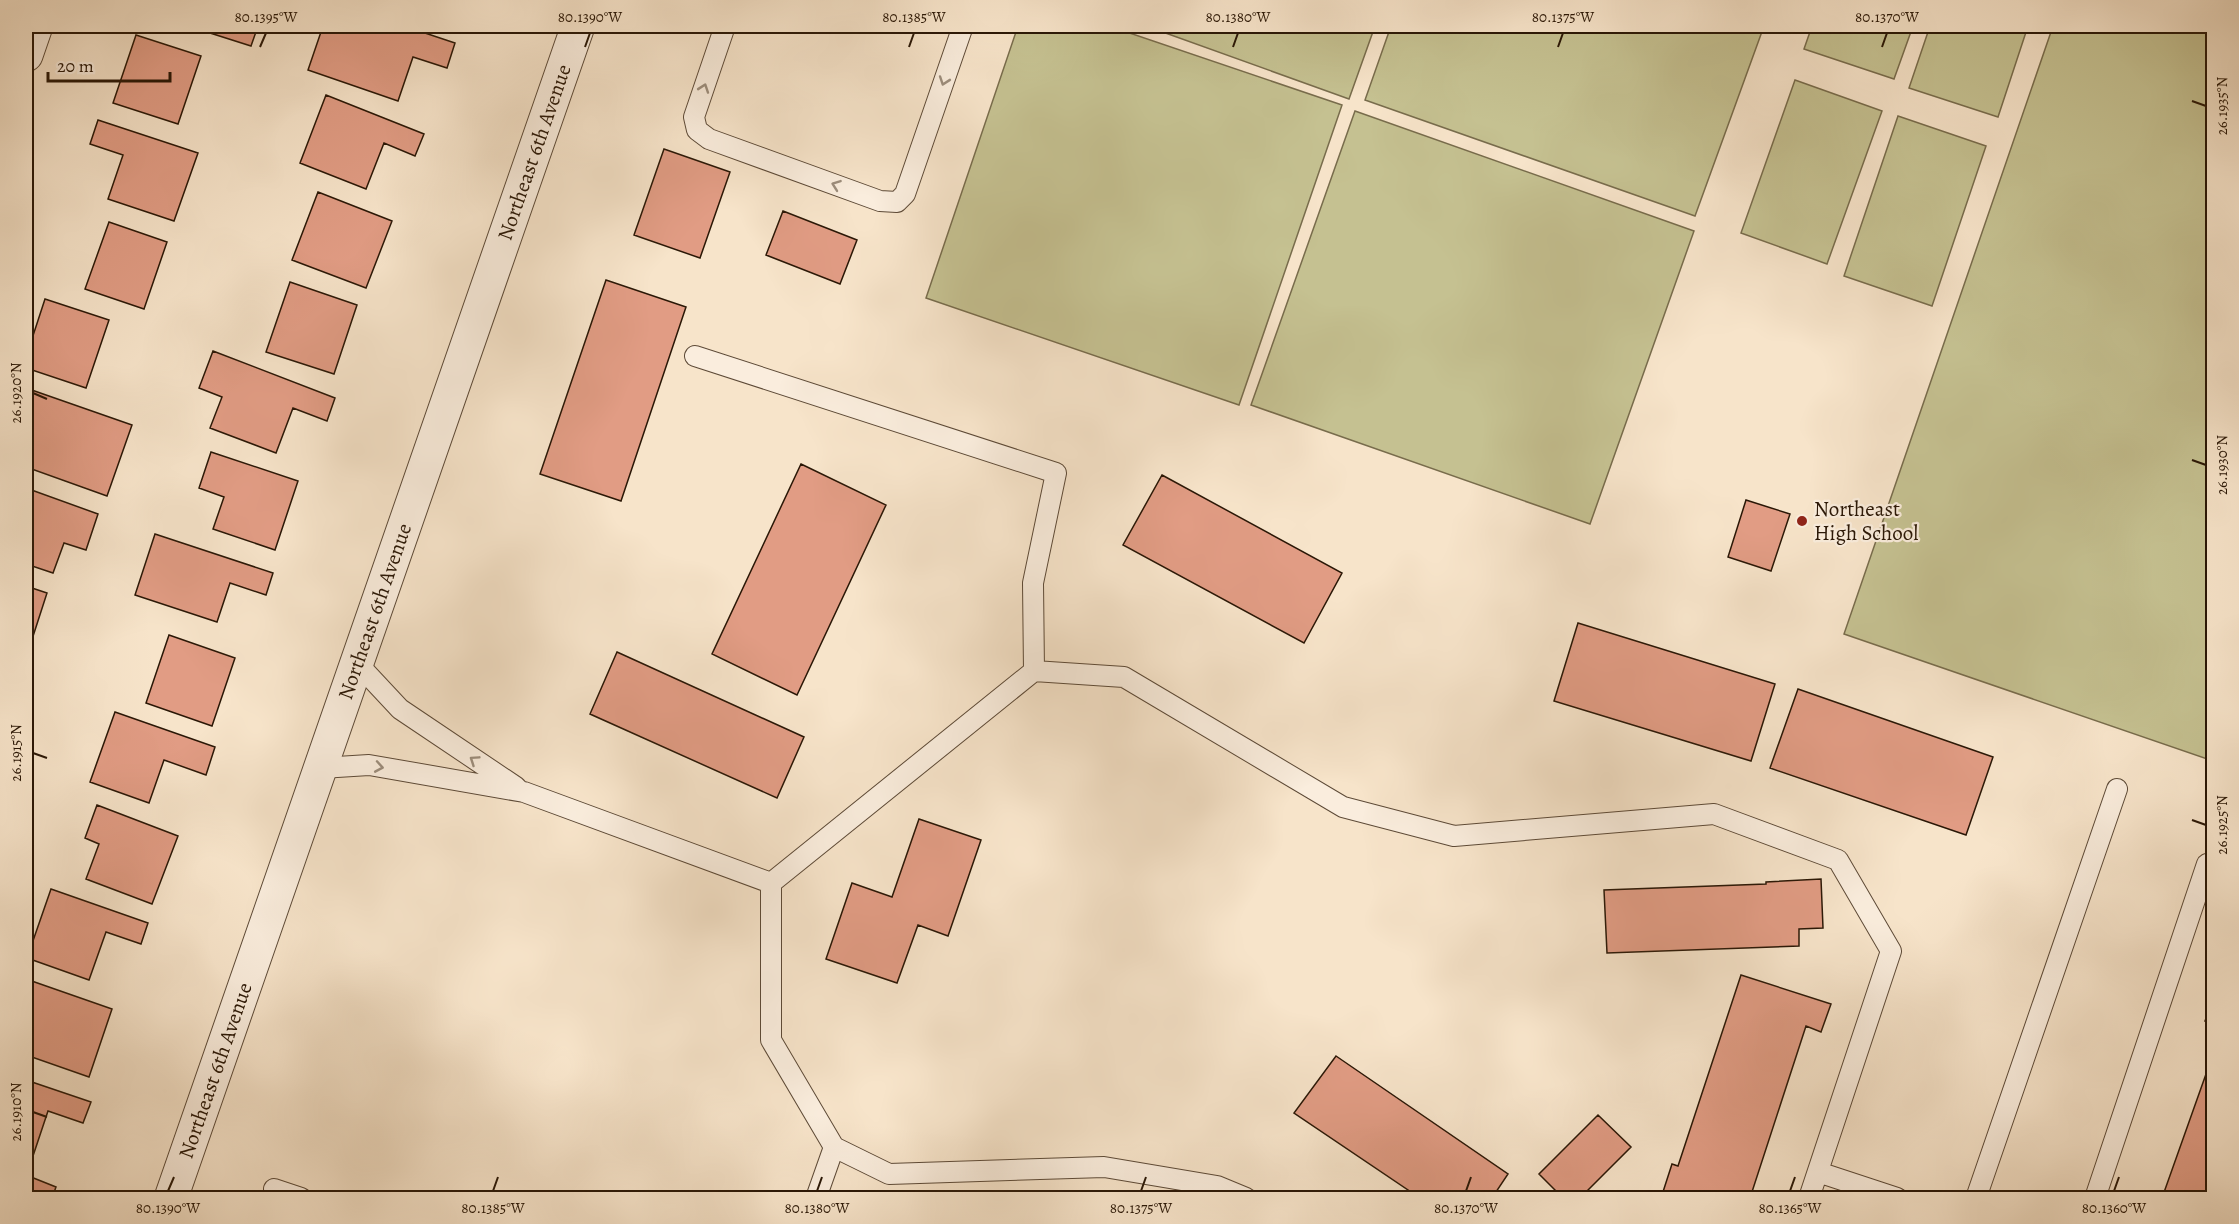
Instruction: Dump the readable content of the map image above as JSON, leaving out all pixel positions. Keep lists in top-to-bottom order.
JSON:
{
  "streets": {
    "street": ["Northeast 6th Avenue"]
  },
  "places": ["Northeast High School"],
  "scale_bar": "20 m",
  "coordinates": [
    "80.1395°W",
    "80.1390°W",
    "80.1385°W",
    "80.1380°W",
    "80.1375°W",
    "80.1370°W",
    "26.1935°N",
    "26.1920°N",
    "26.1930°N",
    "26.1915°N",
    "26.1925°N",
    "26.1910°N",
    "80.1365°W",
    "80.1360°W"
  ]
}
